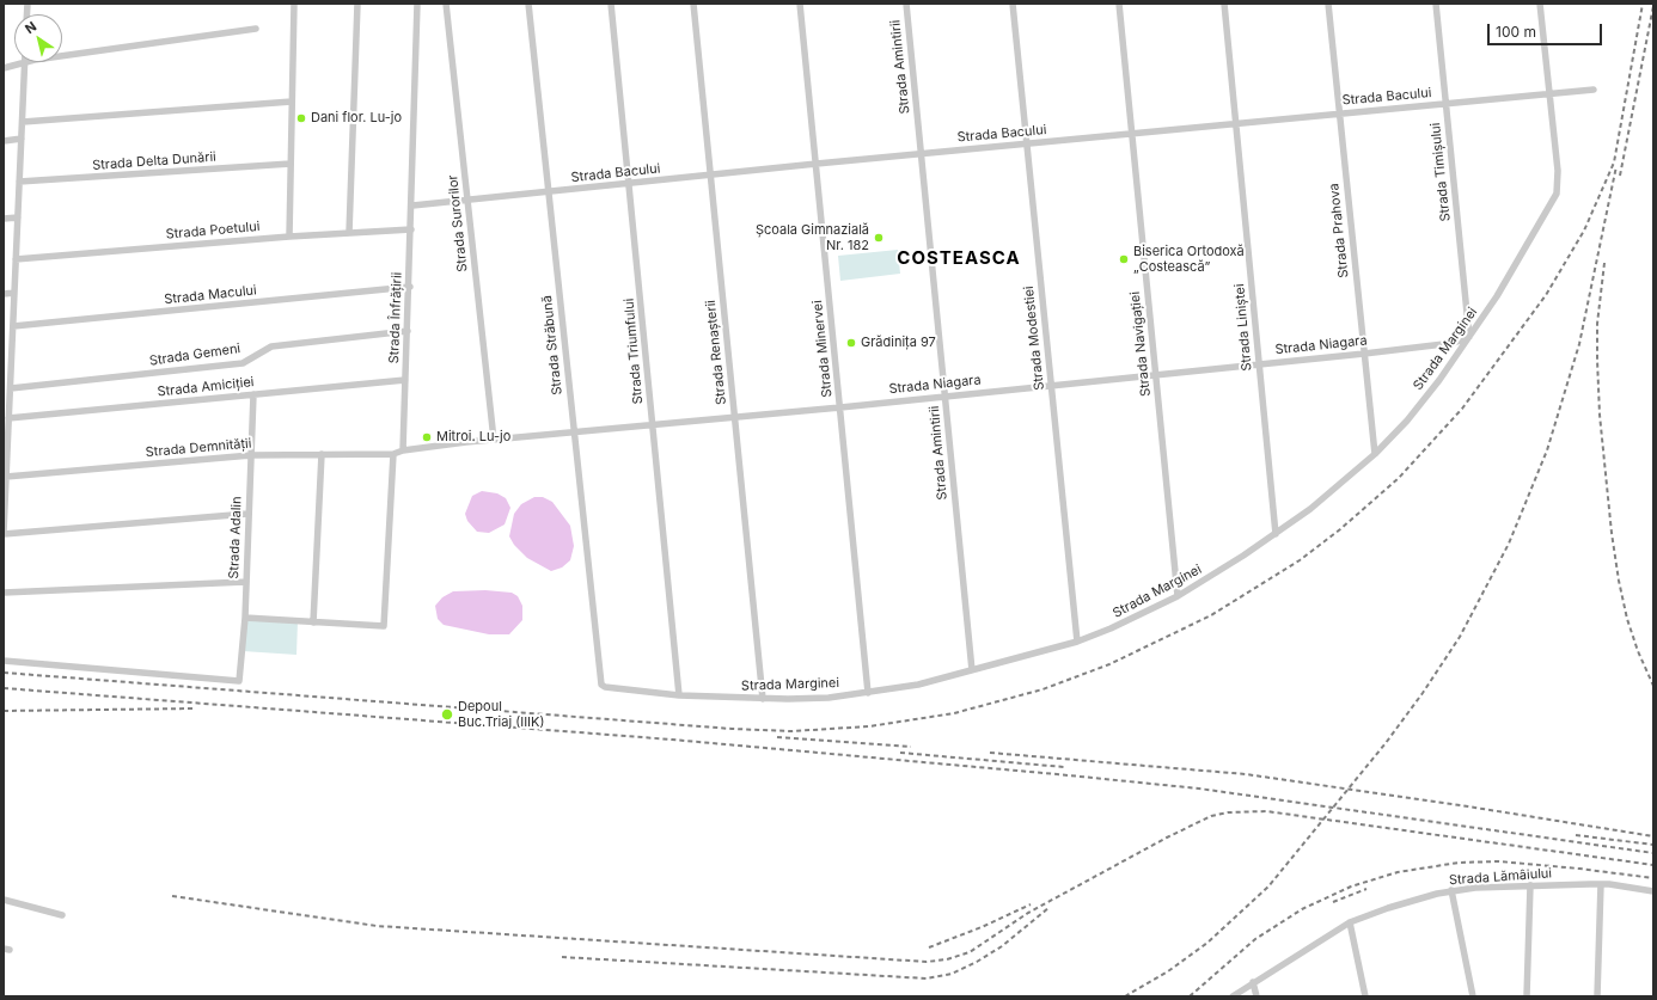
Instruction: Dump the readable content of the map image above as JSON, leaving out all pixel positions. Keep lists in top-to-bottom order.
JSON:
{
  "streets": {
    "street": [
      "Strada Amintirii",
      "Strada Bacului",
      "Strada Delta Dunării",
      "Strada Timișului",
      "Strada Surorilor",
      "Strada Poetului",
      "Strada Prahova",
      "Strada Macului",
      "Strada Înfrățirii",
      "Strada Liniștei",
      "Strada Modestiei",
      "Strada Navigației",
      "Strada Străbună",
      "Strada Niagara",
      "Strada Minervei",
      "Strada Marginei",
      "Strada Triumfului",
      "Strada Renașterii",
      "Strada Gemeni",
      "Strada Amiciției",
      "Strada Demnității",
      "Strada Adalin",
      "Strada Lămâiului"
    ]
  },
  "crossings": [
    ["Strada Amintirii", "Strada Bacului"],
    ["Strada Amintirii", "Strada Niagara"],
    ["Strada Amintirii", "Strada Marginei"],
    ["Strada Bacului", "Strada Timișului"],
    ["Strada Bacului", "Strada Surorilor"],
    ["Strada Bacului", "Strada Prahova"],
    ["Strada Bacului", "Strada Înfrățirii"],
    ["Strada Bacului", "Strada Liniștei"],
    ["Strada Bacului", "Strada Modestiei"],
    ["Strada Bacului", "Strada Navigației"],
    ["Strada Bacului", "Strada Străbună"],
    ["Strada Bacului", "Strada Minervei"],
    ["Strada Bacului", "Strada Marginei"],
    ["Strada Bacului", "Strada Triumfului"],
    ["Strada Bacului", "Strada Renașterii"],
    ["Strada Timișului", "Strada Niagara"],
    ["Strada Timișului", "Strada Marginei"],
    ["Strada Surorilor", "Strada Niagara"],
    ["Strada Poetului", "Strada Înfrățirii"],
    ["Strada Prahova", "Strada Niagara"],
    ["Strada Prahova", "Strada Marginei"],
    ["Strada Macului", "Strada Înfrățirii"],
    ["Strada Înfrățirii", "Strada Niagara"],
    ["Strada Înfrățirii", "Strada Gemeni"],
    ["Strada Înfrățirii", "Strada Amiciției"],
    ["Strada Liniștei", "Strada Niagara"],
    ["Strada Liniștei", "Strada Marginei"],
    ["Strada Modestiei", "Strada Niagara"],
    ["Strada Modestiei", "Strada Marginei"],
    ["Strada Navigației", "Strada Niagara"],
    ["Strada Navigației", "Strada Marginei"],
    ["Strada Străbună", "Strada Niagara"],
    ["Strada Străbună", "Strada Marginei"],
    ["Strada Niagara", "Strada Minervei"],
    ["Strada Niagara", "Strada Marginei"],
    ["Strada Niagara", "Strada Triumfului"],
    ["Strada Niagara", "Strada Renașterii"],
    ["Strada Minervei", "Strada Marginei"],
    ["Strada Marginei", "Strada Triumfului"],
    ["Strada Marginei", "Strada Renașterii"],
    ["Strada Amiciției", "Strada Adalin"],
    ["Strada Demnității", "Strada Adalin"]
  ],
  "districts": ["COSTEASCA"],
  "places": [
    "Dani flor. Lu-jo",
    "Școala Gimnazială Nr. 182",
    "Biserica Ortodoxă „Costească”",
    "Grădinița 97",
    "Mitroi. Lu-jo",
    "Depoul Buc.Triaj (IIIK)"
  ],
  "scale_bar": "100 m",
  "north": "top left"
}
